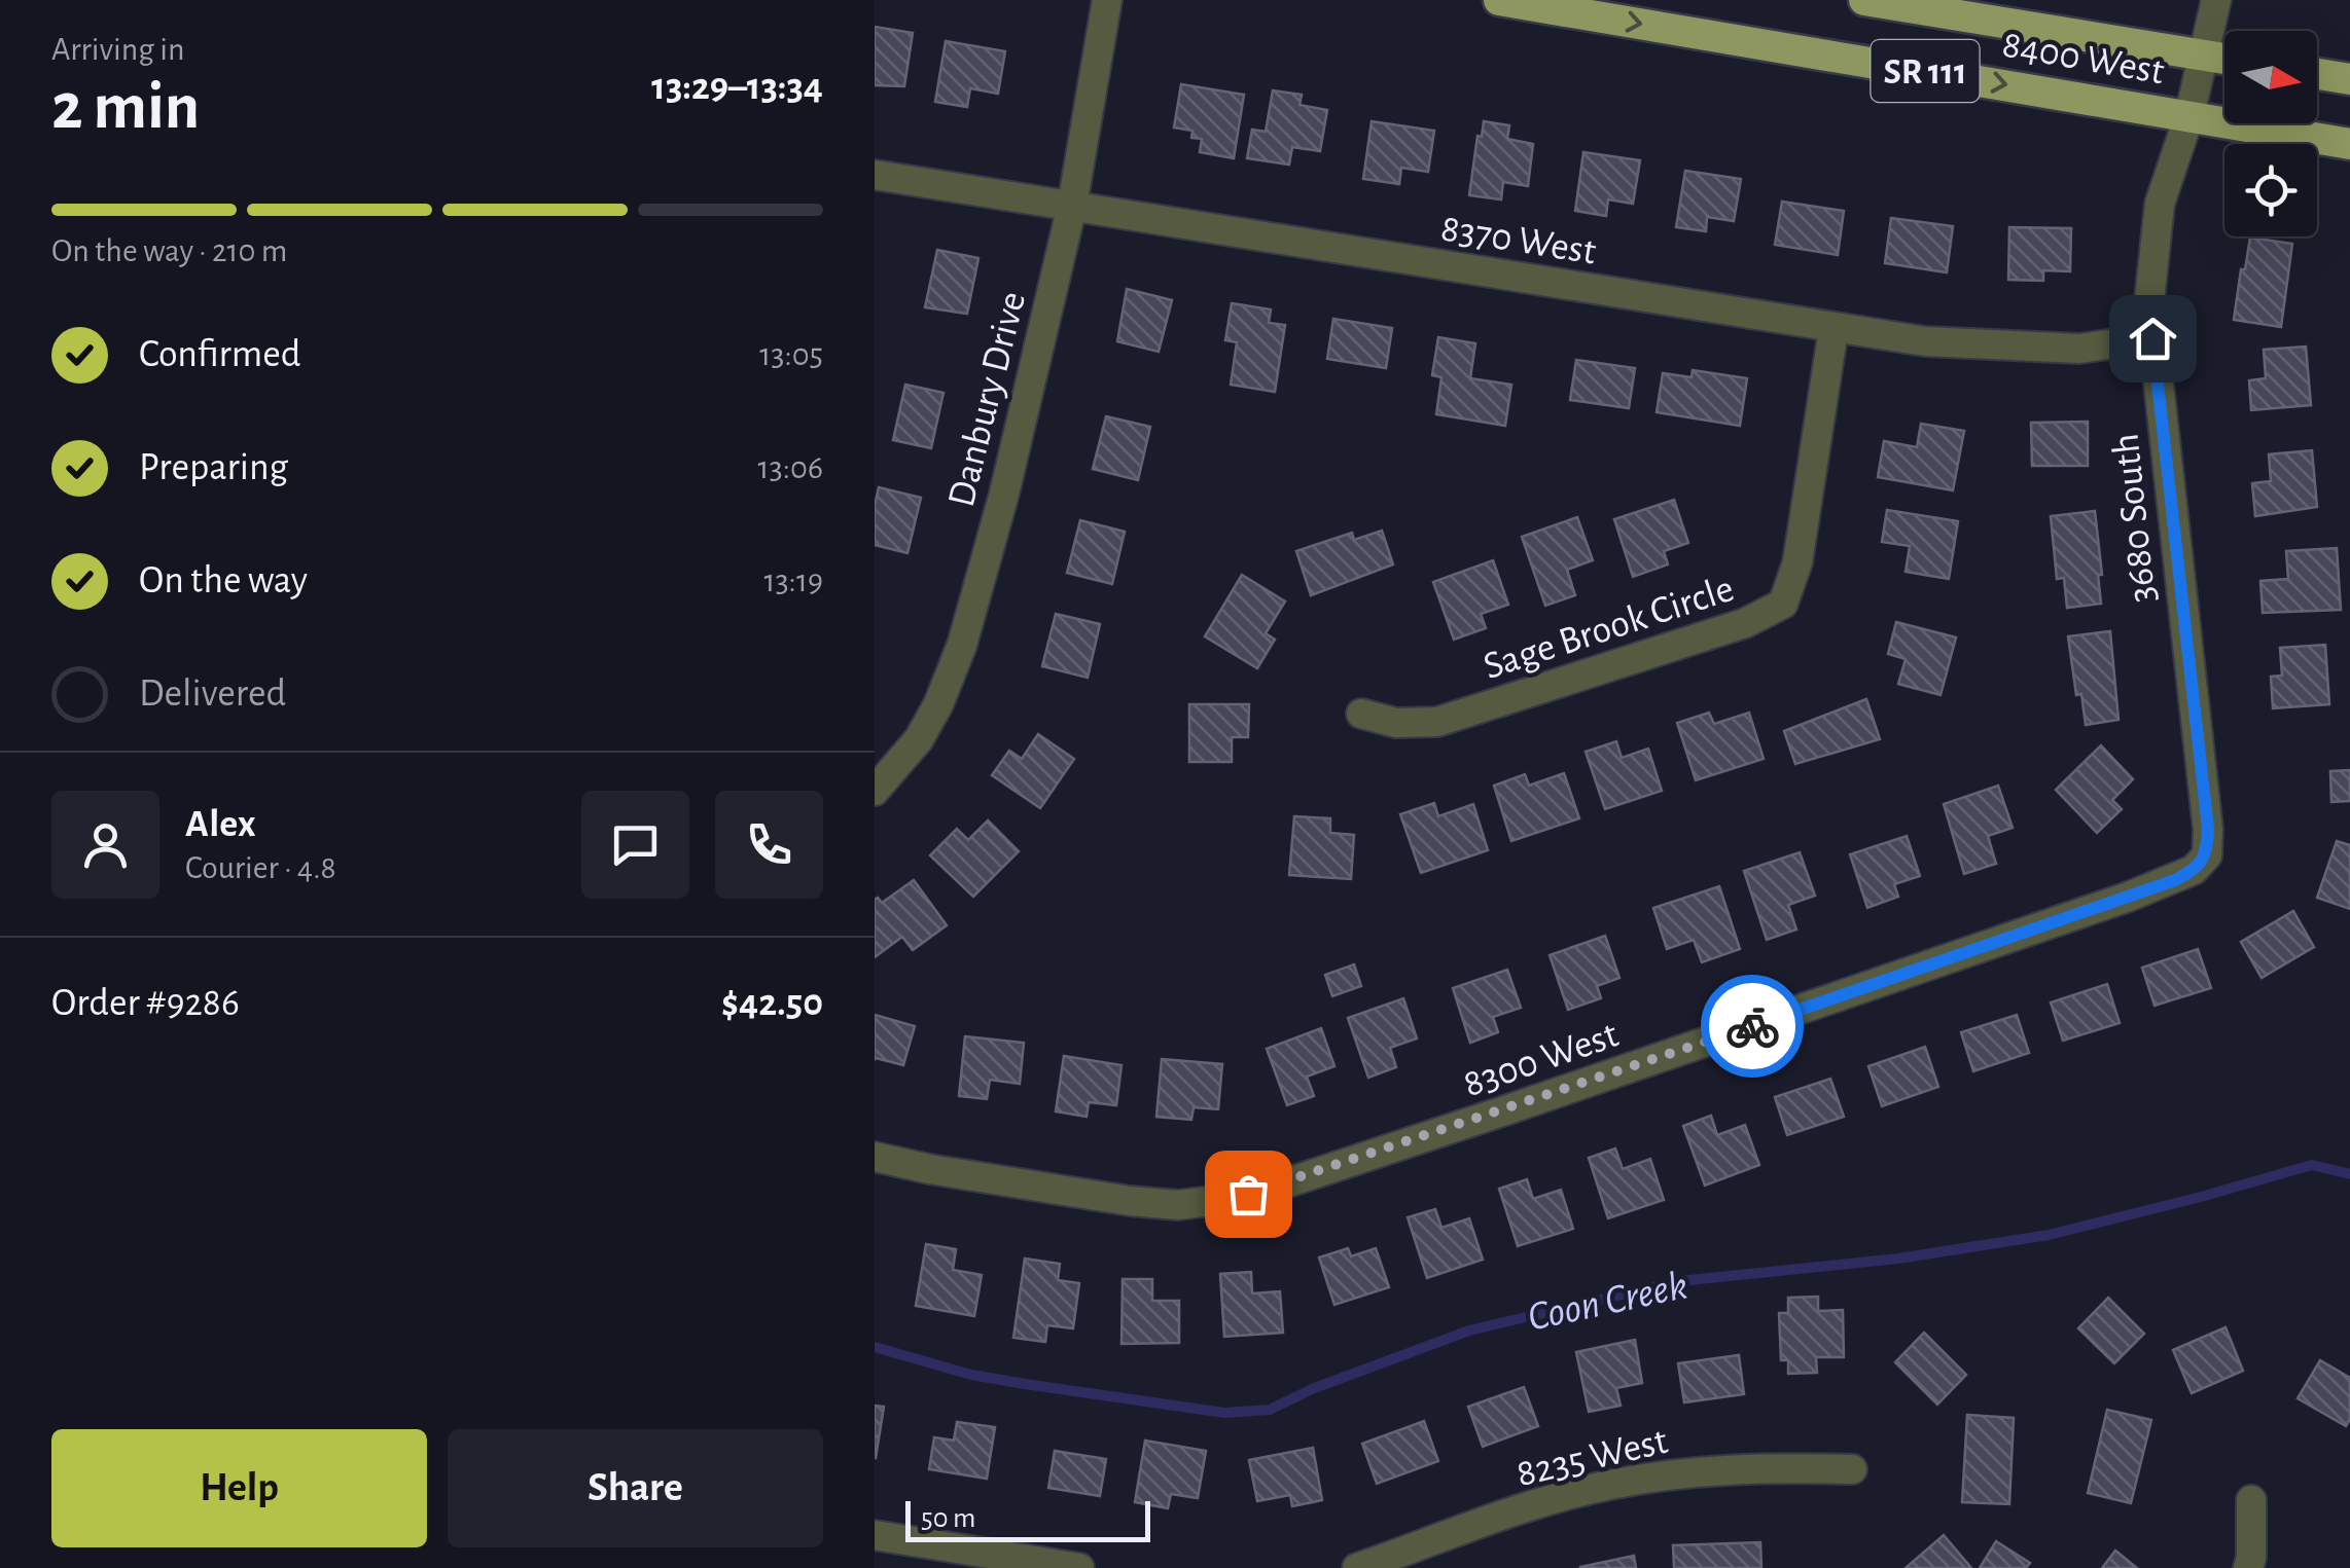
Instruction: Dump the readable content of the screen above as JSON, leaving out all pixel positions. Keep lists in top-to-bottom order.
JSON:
{
  "streets": {
    "main road": ["8400 West", "SR 111"],
    "street": [
      "8370 West",
      "Danbury Drive",
      "3680 South",
      "Sage Brook Circle",
      "8300 West",
      "8235 West"
    ]
  },
  "crossings": [
    ["8400 West", "3680 South"],
    ["8370 West", "Danbury Drive"],
    ["8370 West", "3680 South"],
    ["8370 West", "Sage Brook Circle"],
    ["3680 South", "8300 West"]
  ],
  "water": ["Coon Creek"],
  "scale_bar": "50 m",
  "north": "right",
  "page": {
    "heading": ["2 min", "Arriving in", "13:29–13:34"],
    "panel": [
      "Alex",
      "Courier · 4.8",
      "Order #9286",
      "$42.50"
    ],
    "bar": "On the way · 210 m",
    "list": [
      ["Confirmed", "13:05"],
      ["Preparing", "13:06"],
      ["On the way", "13:19"],
      "Delivered"
    ],
    "buttons": ["Help", "Share"],
    "scale": "50 m"
  }
}
